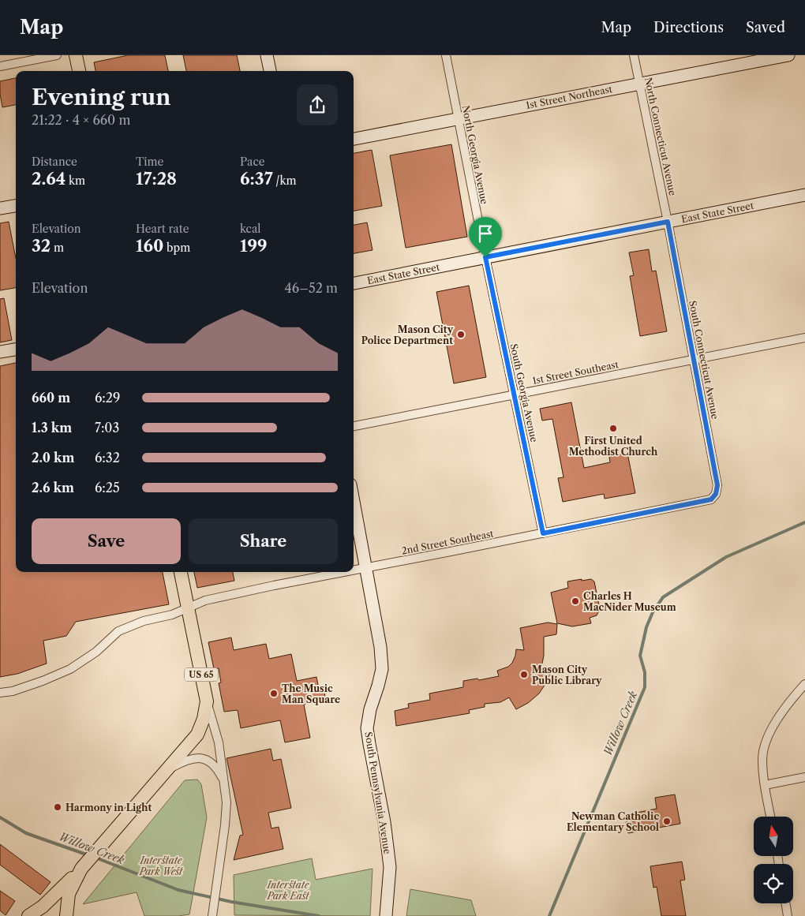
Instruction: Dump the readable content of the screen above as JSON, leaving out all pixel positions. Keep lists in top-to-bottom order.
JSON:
{
  "streets": {
    "main road": [
      "1st Street Northeast",
      "East State Street",
      "US 65",
      "South Pennsylvania Avenue"
    ],
    "street": [
      "North Connecticut Avenue",
      "North Georgia Avenue",
      "South Connecticut Avenue",
      "1st Street Southeast",
      "South Georgia Avenue",
      "2nd Street Southeast"
    ]
  },
  "crossings": [
    ["1st Street Northeast", "North Connecticut Avenue"],
    ["1st Street Northeast", "North Georgia Avenue"],
    ["North Connecticut Avenue", "East State Street"],
    ["North Connecticut Avenue", "South Connecticut Avenue"],
    ["North Georgia Avenue", "East State Street"],
    ["North Georgia Avenue", "South Georgia Avenue"],
    ["East State Street", "South Connecticut Avenue"],
    ["East State Street", "South Georgia Avenue"],
    ["South Connecticut Avenue", "1st Street Southeast"],
    ["South Connecticut Avenue", "2nd Street Southeast"],
    ["1st Street Southeast", "South Georgia Avenue"],
    ["South Georgia Avenue", "2nd Street Southeast"],
    ["2nd Street Southeast", "US 65"],
    ["2nd Street Southeast", "South Pennsylvania Avenue"]
  ],
  "water": ["Willow Creek"],
  "parks": ["Interstate Park West", "Interstate Park East"],
  "places": [
    "Mason City Police Department",
    "First United Methodist Church",
    "Charles H MacNider Museum",
    "Mason City Public Library",
    "The Music Man Square",
    "Harmony in Light",
    "Newman Catholic Elementary School"
  ],
  "north": "top",
  "page": {
    "header": "Map",
    "nav": ["Map", "Directions", "Saved"],
    "heading": ["Evening run", "21:22 · 4 × 660 m"],
    "stats": [
      ["Distance", "2.64 km"],
      ["Time", "17:28"],
      ["Pace", "6:37 /km"],
      ["Elevation", "32 m"],
      ["Heart rate", "160 bpm"],
      ["kcal", "199"]
    ],
    "chart": ["Elevation", "46–52 m"],
    "list": [
      {
        "name": "660 m",
        "note": "6:29"
      },
      {
        "name": "1.3 km",
        "note": "7:03"
      },
      {
        "name": "2.0 km",
        "note": "6:32"
      },
      {
        "name": "2.6 km",
        "note": "6:25"
      }
    ],
    "buttons": ["Save", "Share"]
  }
}
